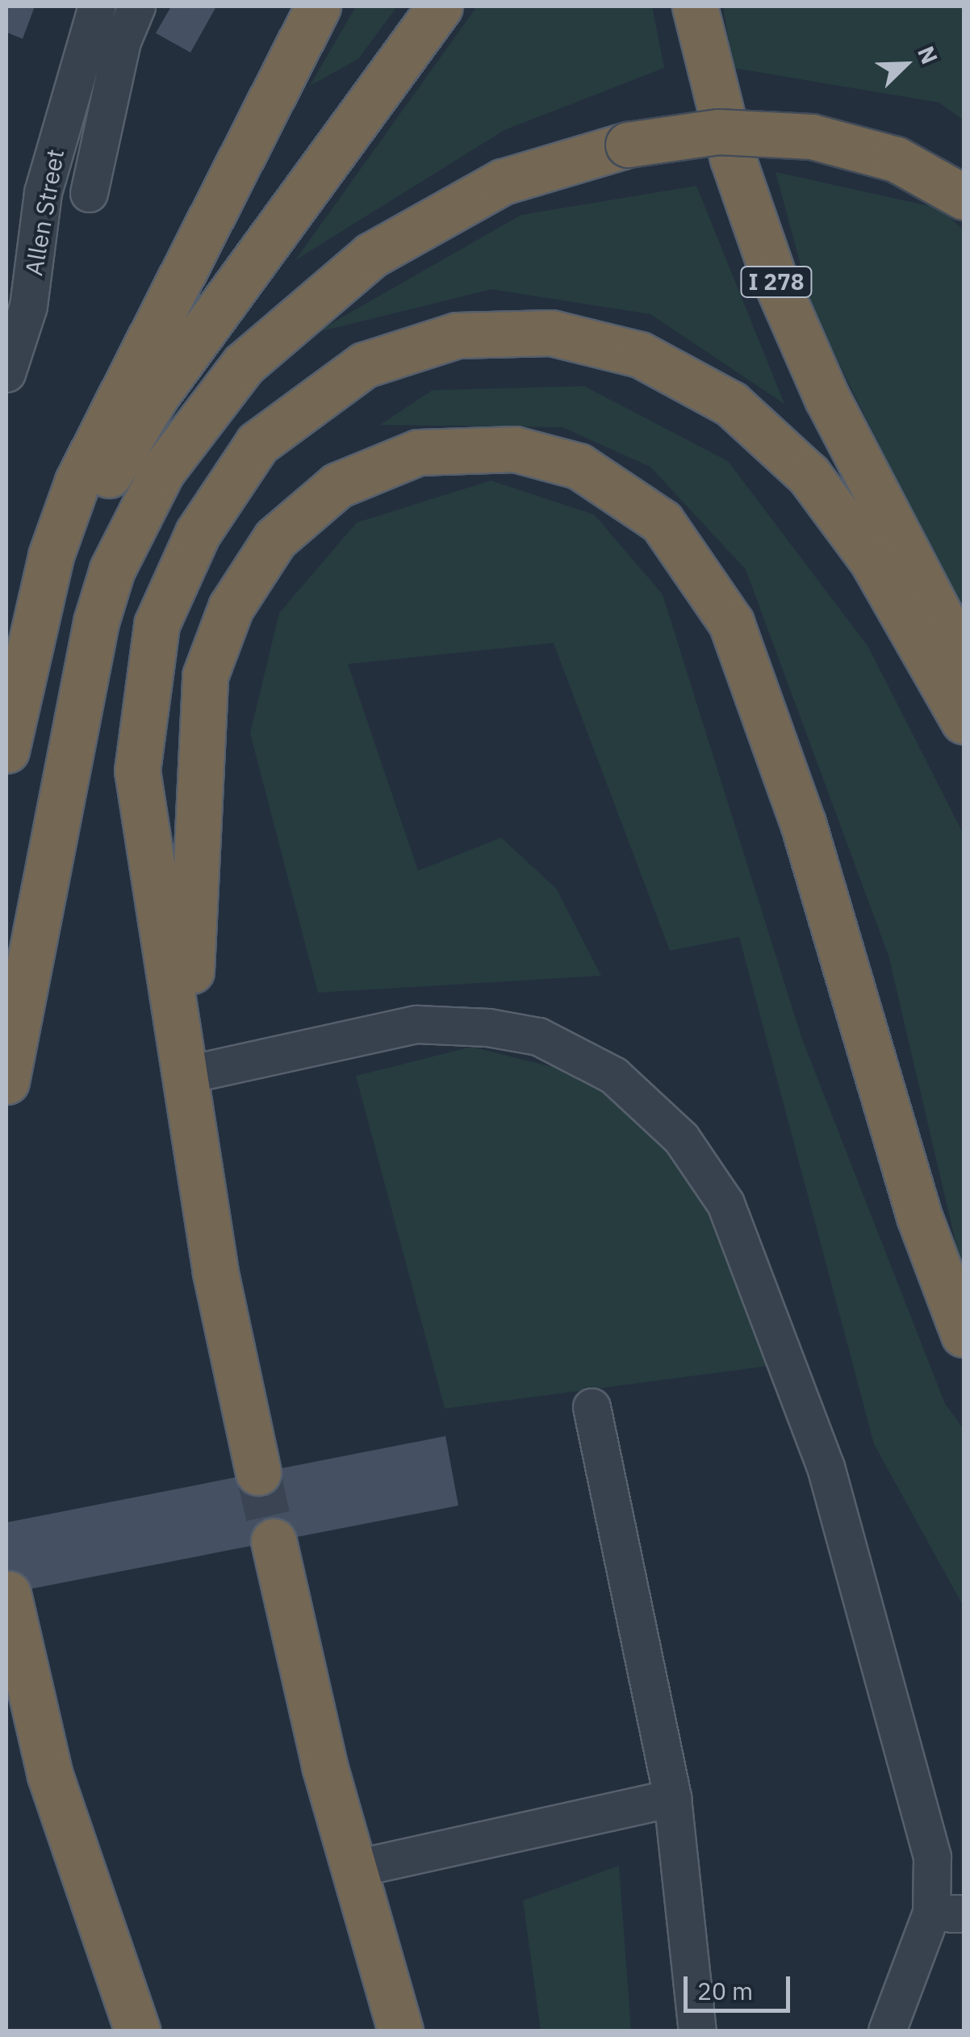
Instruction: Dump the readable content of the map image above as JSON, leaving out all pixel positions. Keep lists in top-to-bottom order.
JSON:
{
  "streets": {
    "highway": ["I 278"],
    "street": ["Allen Street"]
  },
  "scale_bar": "20 m",
  "north": "top right"
}
